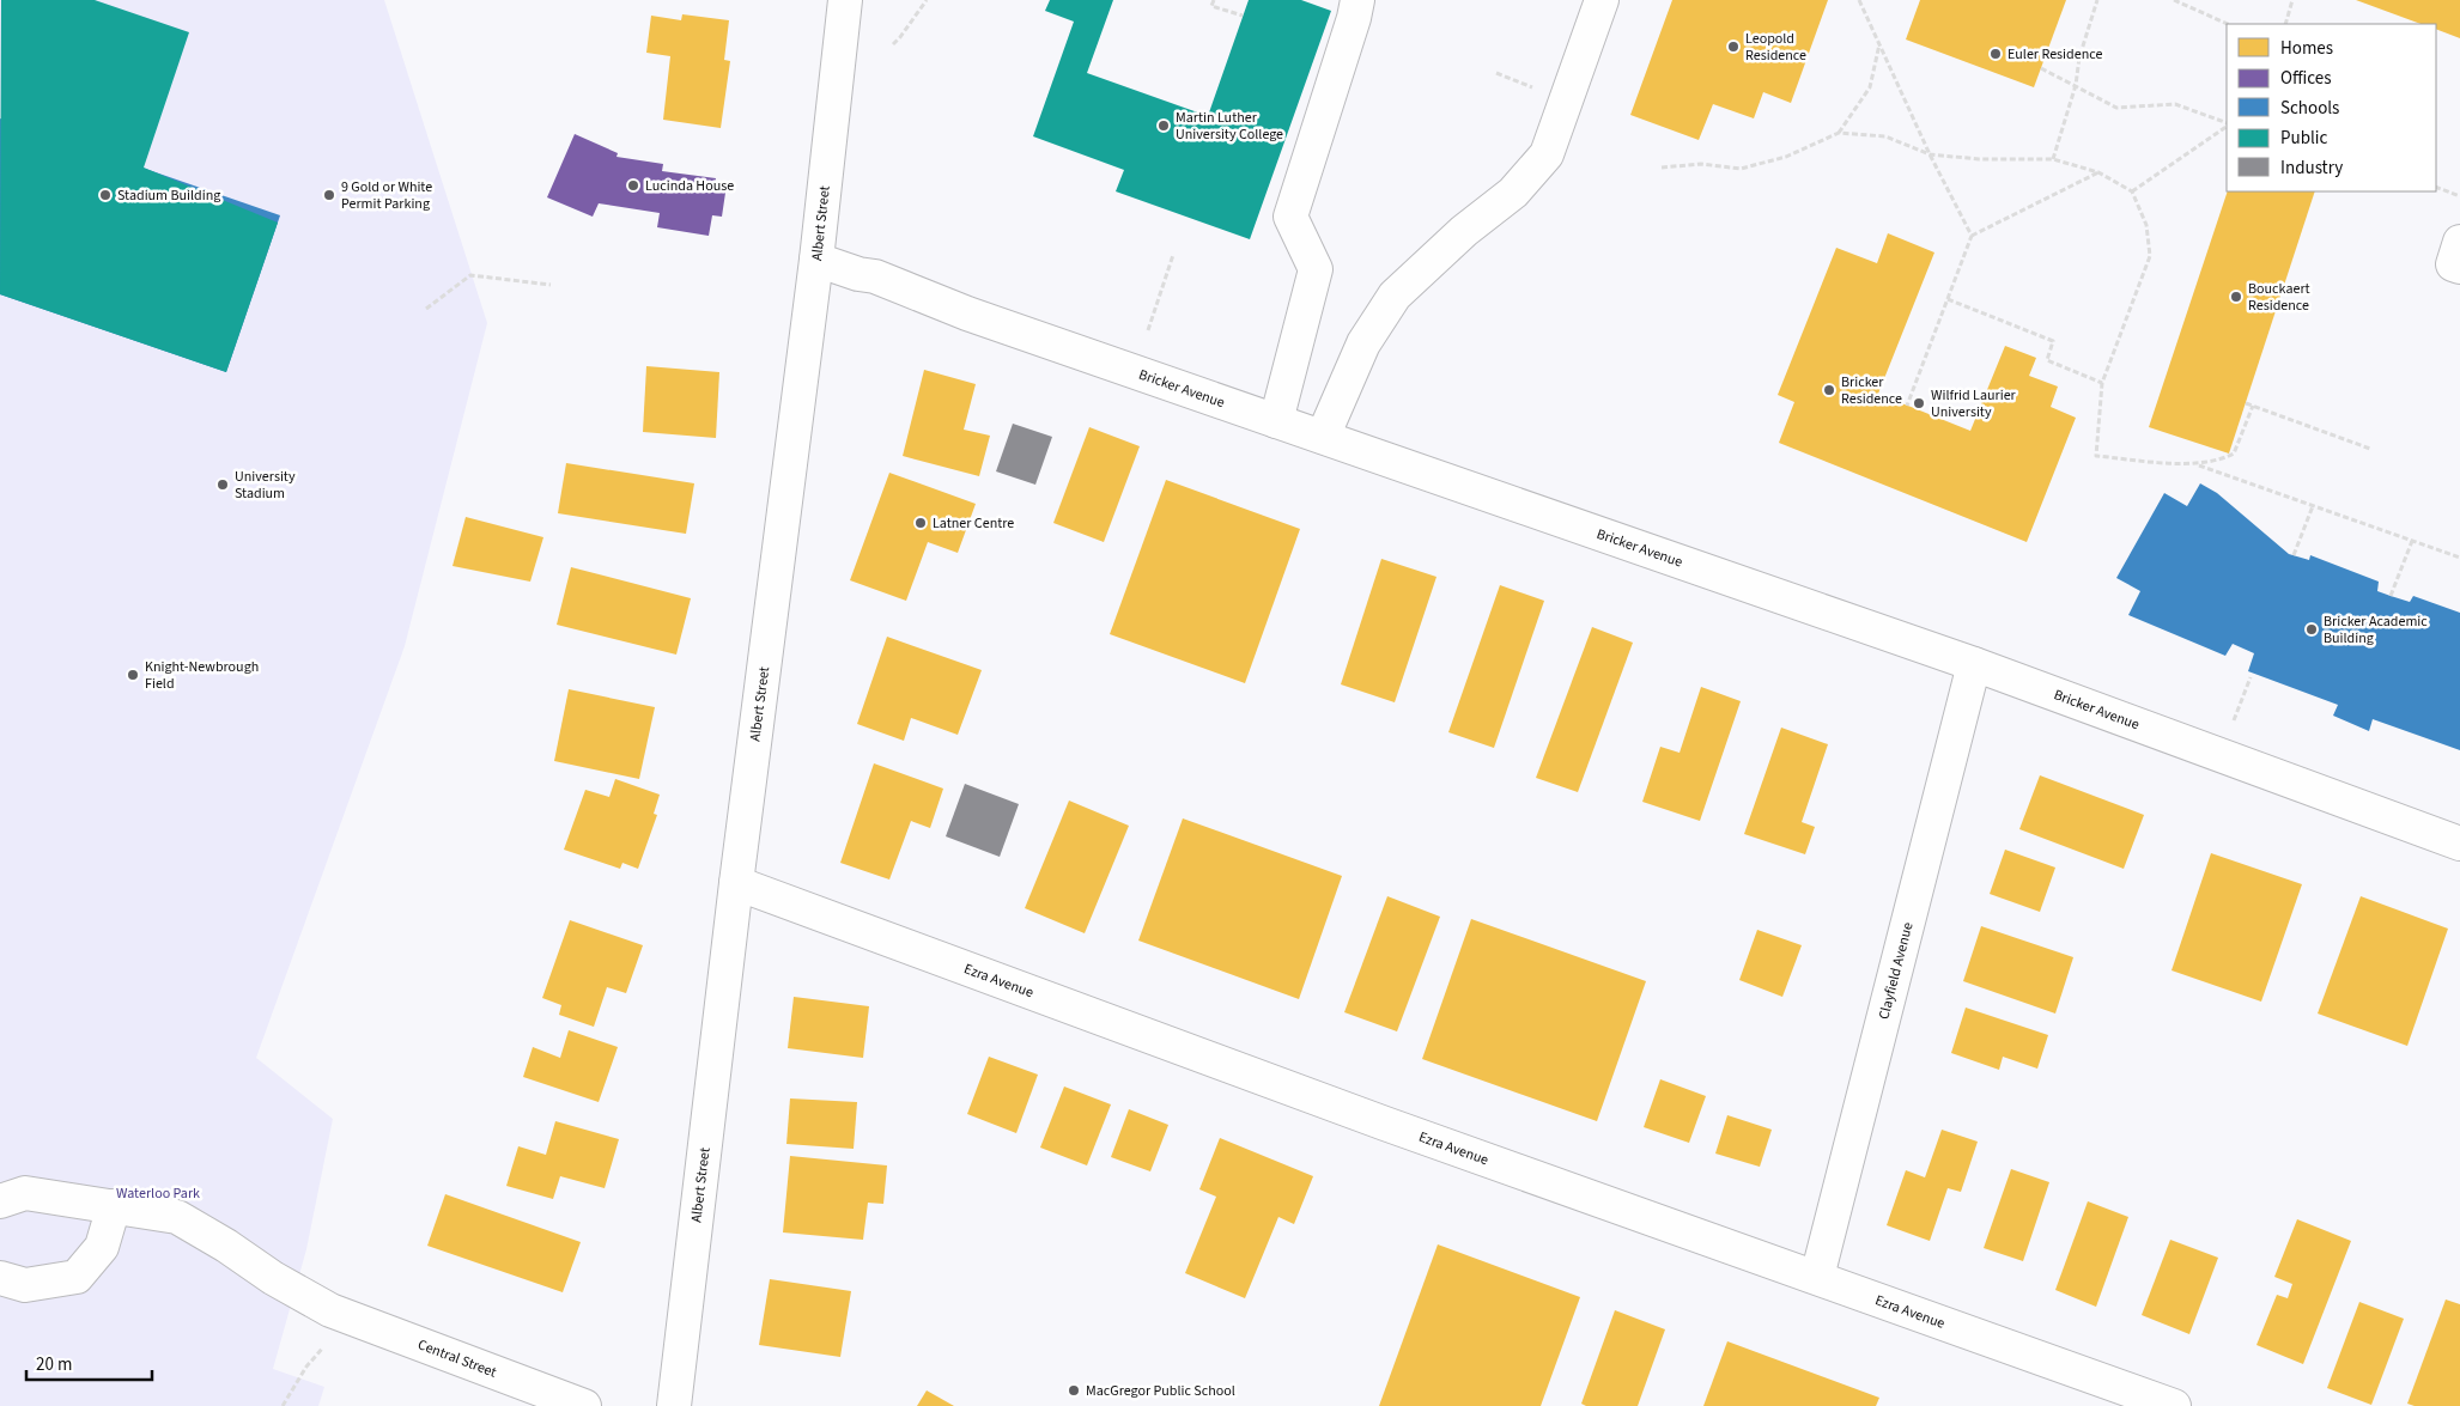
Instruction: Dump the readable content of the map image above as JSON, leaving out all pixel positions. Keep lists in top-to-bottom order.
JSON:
{
  "streets": {
    "street": [
      "Albert Street",
      "Bricker Avenue",
      "Clayfield Avenue",
      "Ezra Avenue",
      "Central Street"
    ]
  },
  "crossings": [
    ["Albert Street", "Bricker Avenue"],
    ["Albert Street", "Ezra Avenue"],
    ["Bricker Avenue", "Clayfield Avenue"],
    ["Clayfield Avenue", "Ezra Avenue"]
  ],
  "parks": ["Waterloo Park"],
  "places": [
    "Leopold Residence",
    "Euler Residence",
    "Martin Luther University College",
    "Lucinda House",
    "Stadium Building",
    "9 Gold or White Permit Parking",
    "Bouckaert Residence",
    "Bricker Residence",
    "Wilfrid Laurier University",
    "University Stadium",
    "Latner Centre",
    "Bricker Academic Building",
    "Knight-Newbrough Field",
    "MacGregor Public School"
  ],
  "legend": [
    "Homes",
    "Offices",
    "Schools",
    "Public",
    "Industry"
  ],
  "scale_bar": "20 m"
}
